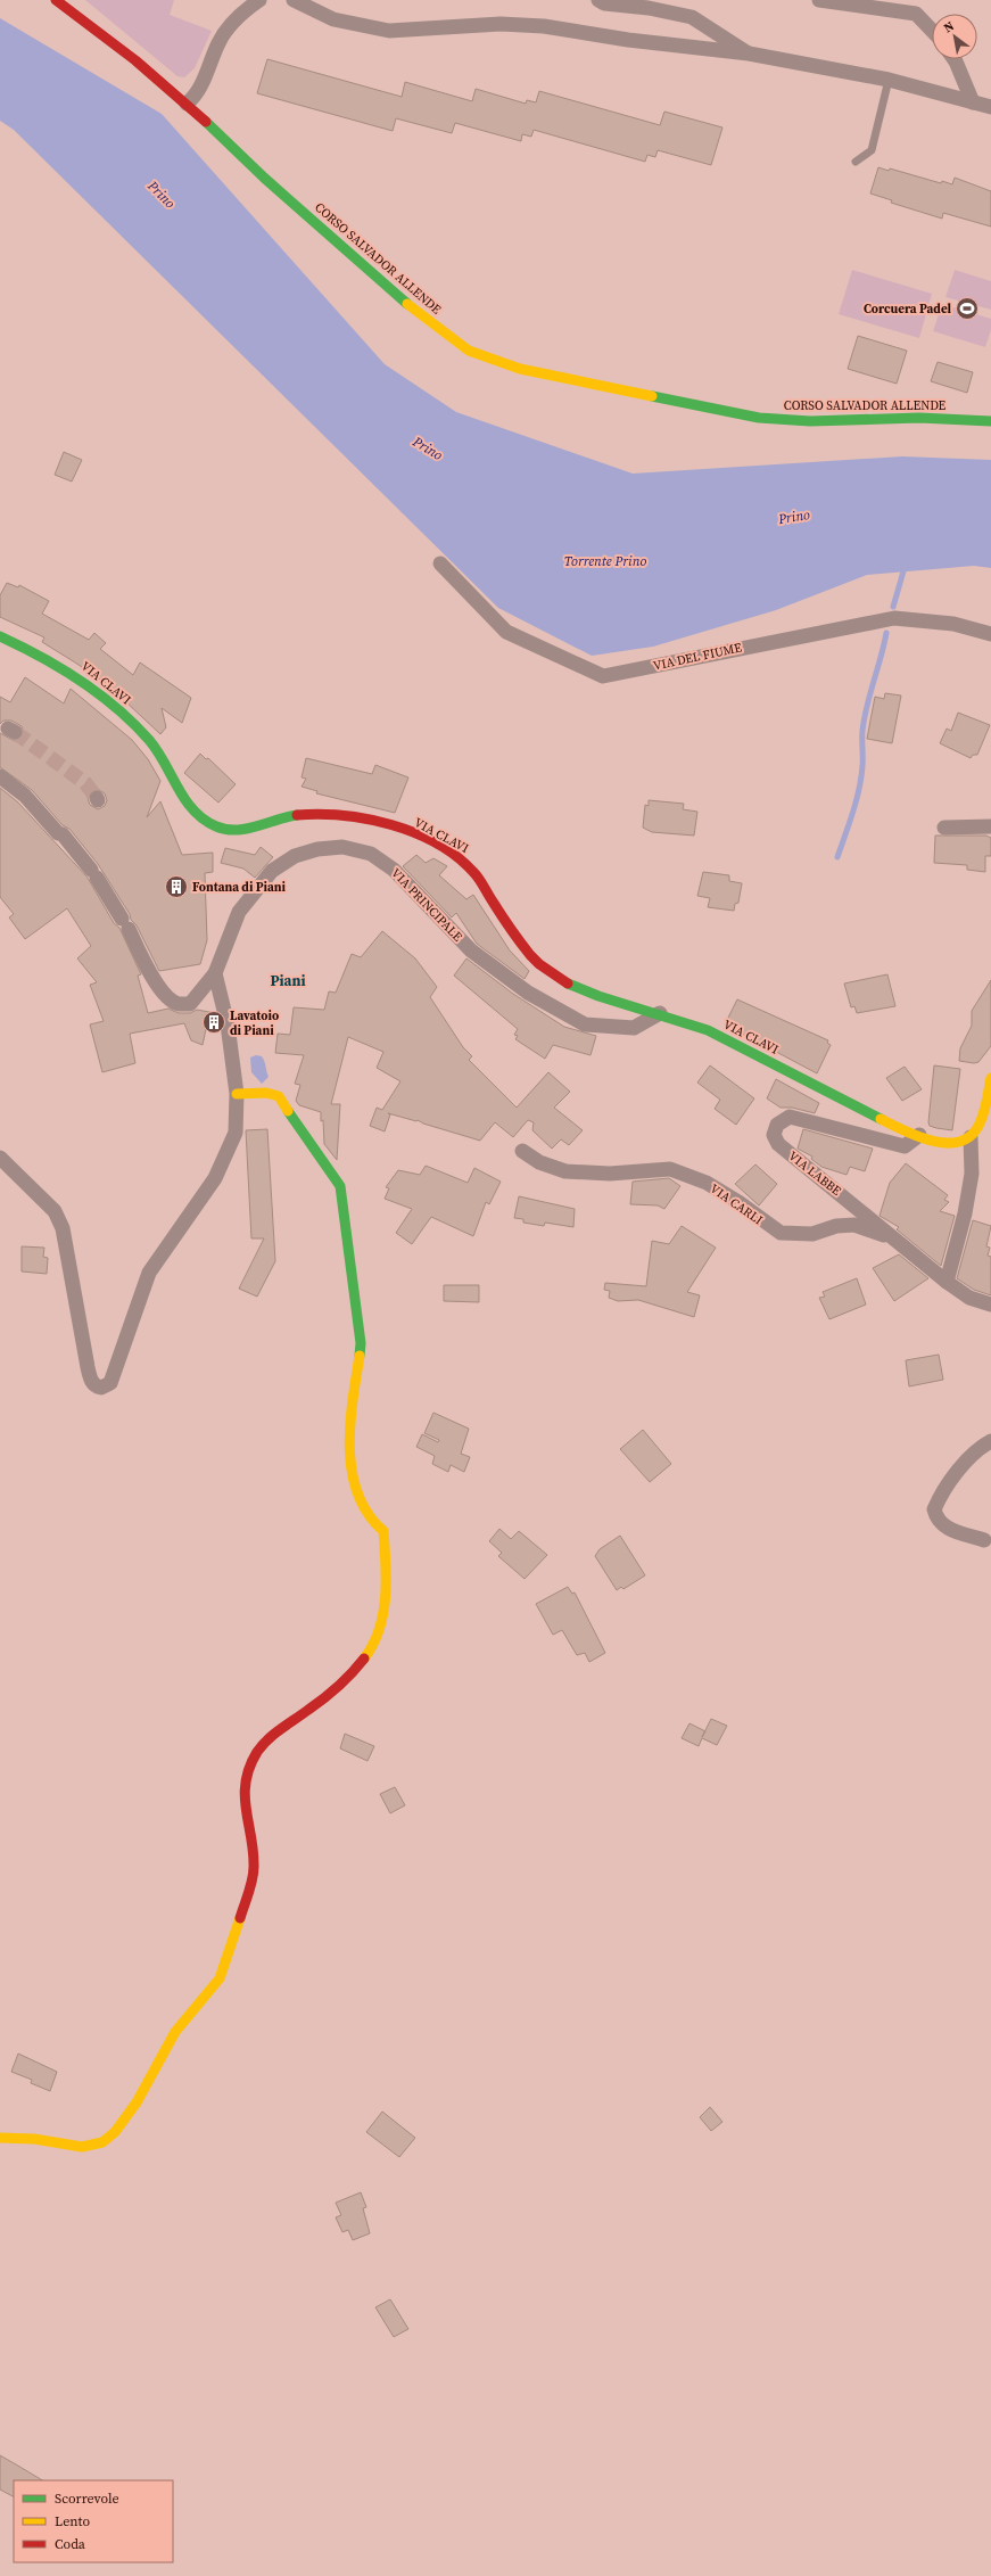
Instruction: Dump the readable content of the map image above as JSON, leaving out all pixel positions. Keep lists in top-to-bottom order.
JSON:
{
  "streets": {
    "street": [
      "CORSO SALVADOR ALLENDE",
      "VIA DEL FIUME",
      "VIA CLAVI",
      "VIA PRINCIPALE",
      "VIA LABBE",
      "VIA CARLI"
    ]
  },
  "crossings": [
    ["VIA CLAVI", "VIA PRINCIPALE"],
    ["VIA CLAVI", "VIA LABBE"],
    ["VIA LABBE", "VIA CARLI"]
  ],
  "districts": ["Piani"],
  "water": ["Prino", "Torrente Prino"],
  "places": {
    "sports": ["Corcuera Padel"],
    "building": ["Fontana di Piani", "Lavatoio di Piani"]
  },
  "legend": ["Scorrevole", "Lento", "Coda"],
  "north": "top left"
}
